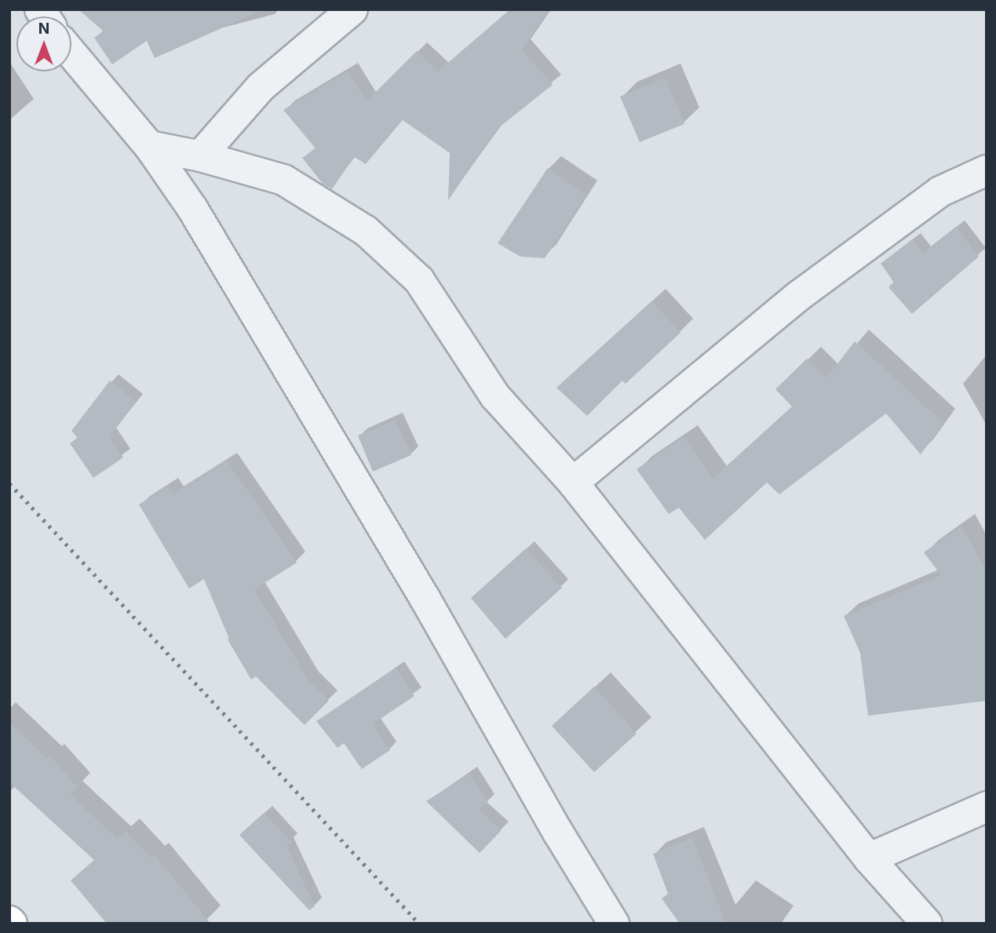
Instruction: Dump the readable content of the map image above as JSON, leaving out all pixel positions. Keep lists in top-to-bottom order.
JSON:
{
  "north": "top"
}
